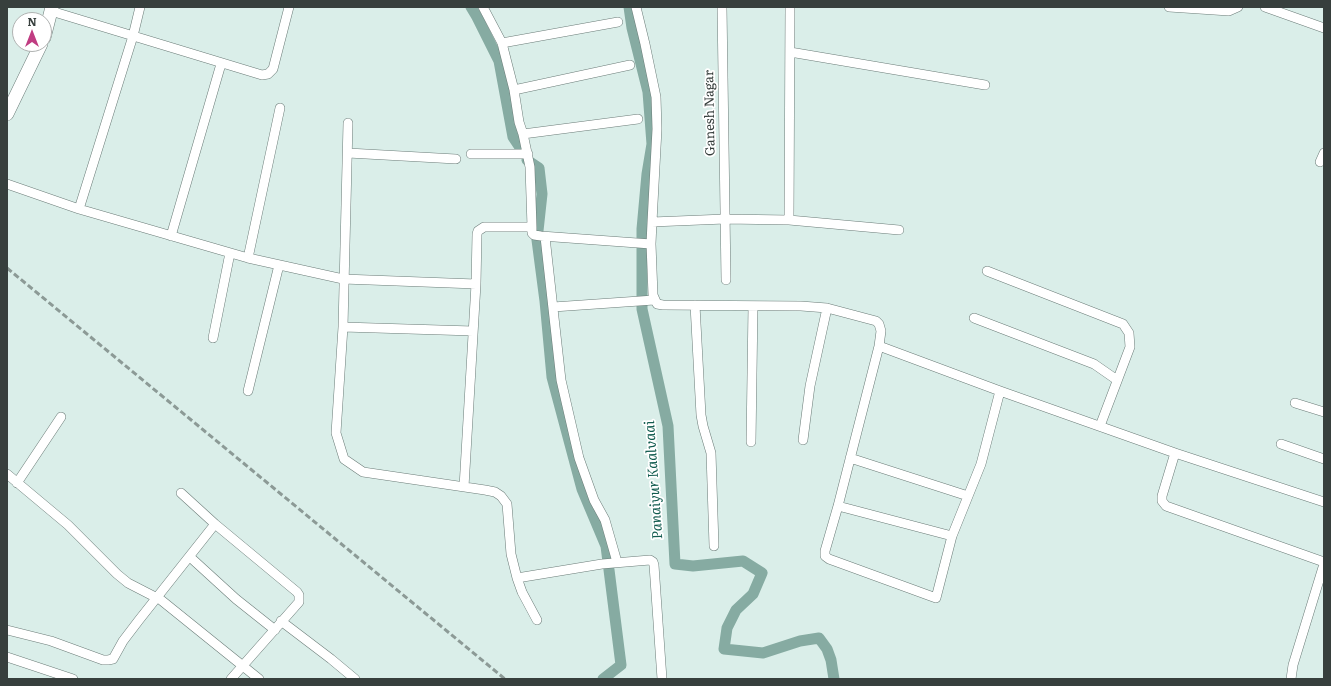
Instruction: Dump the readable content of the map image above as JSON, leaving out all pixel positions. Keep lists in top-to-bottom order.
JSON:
{
  "streets": {
    "street": ["Ganesh Nagar"]
  },
  "water": ["Panaiyur Kaalvaai"],
  "north": "top"
}
